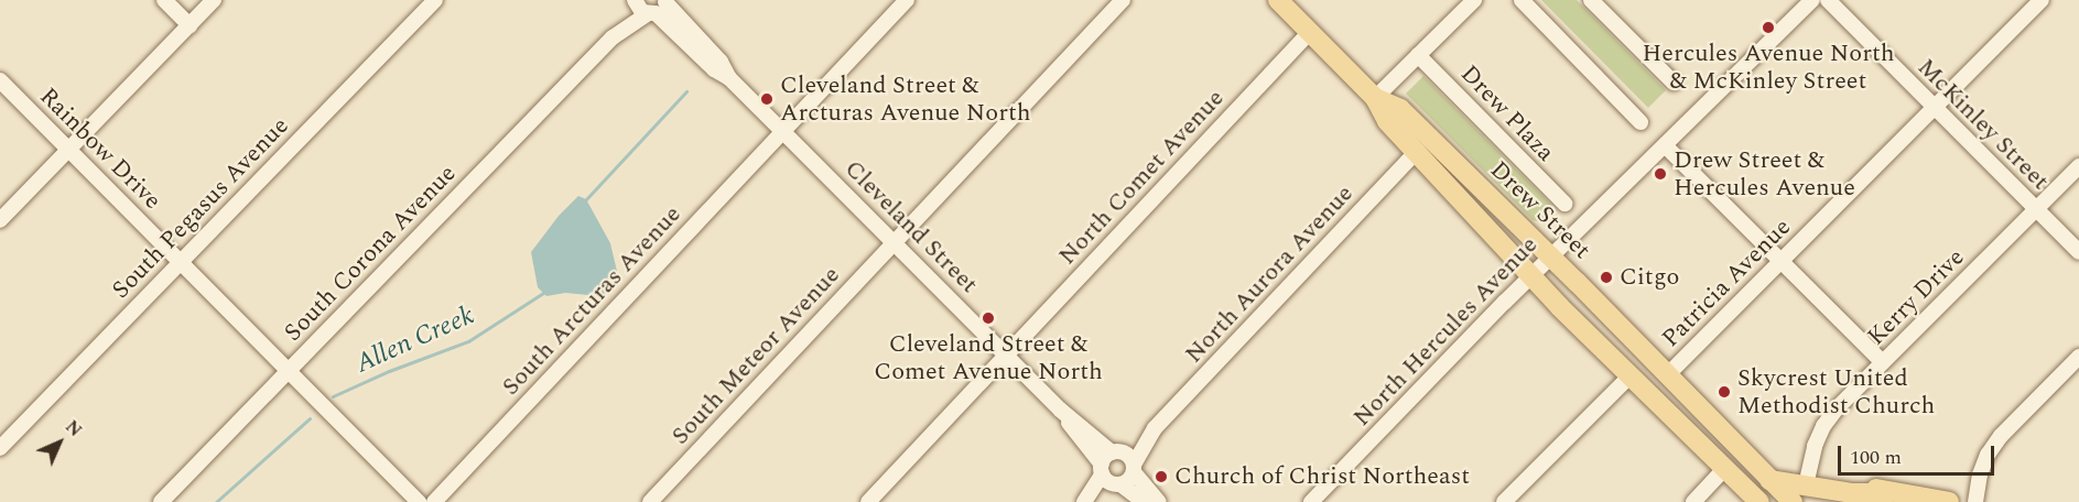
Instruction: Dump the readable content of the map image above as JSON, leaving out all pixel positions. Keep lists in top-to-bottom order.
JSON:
{
  "streets": {
    "main road": ["Drew Street"],
    "street": [
      "Drew Plaza",
      "McKinley Street",
      "Rainbow Drive",
      "North Comet Avenue",
      "South Pegasus Avenue",
      "Cleveland Street",
      "South Corona Avenue",
      "North Aurora Avenue",
      "Patricia Avenue",
      "Kerry Drive",
      "South Arcturas Avenue",
      "North Hercules Avenue",
      "South Meteor Avenue"
    ]
  },
  "crossings": [
    ["McKinley Street", "Patricia Avenue"],
    ["McKinley Street", "Kerry Drive"],
    ["Rainbow Drive", "South Pegasus Avenue"],
    ["Rainbow Drive", "South Corona Avenue"],
    ["North Comet Avenue", "Drew Street"],
    ["North Comet Avenue", "Cleveland Street"],
    ["Drew Street", "North Aurora Avenue"],
    ["Drew Street", "Patricia Avenue"],
    ["Drew Street", "North Hercules Avenue"],
    ["Cleveland Street", "South Corona Avenue"],
    ["Cleveland Street", "North Aurora Avenue"],
    ["Cleveland Street", "South Arcturas Avenue"],
    ["Cleveland Street", "South Meteor Avenue"]
  ],
  "water": ["Allen Creek"],
  "places": [
    "Hercules Avenue North & McKinley Street",
    "Cleveland Street & Arcturas Avenue North",
    "Drew Street & Hercules Avenue",
    "Citgo",
    "Cleveland Street & Comet Avenue North",
    "Skycrest United Methodist Church",
    "Church of Christ Northeast"
  ],
  "scale_bar": "100 m",
  "north": "top right"
}
